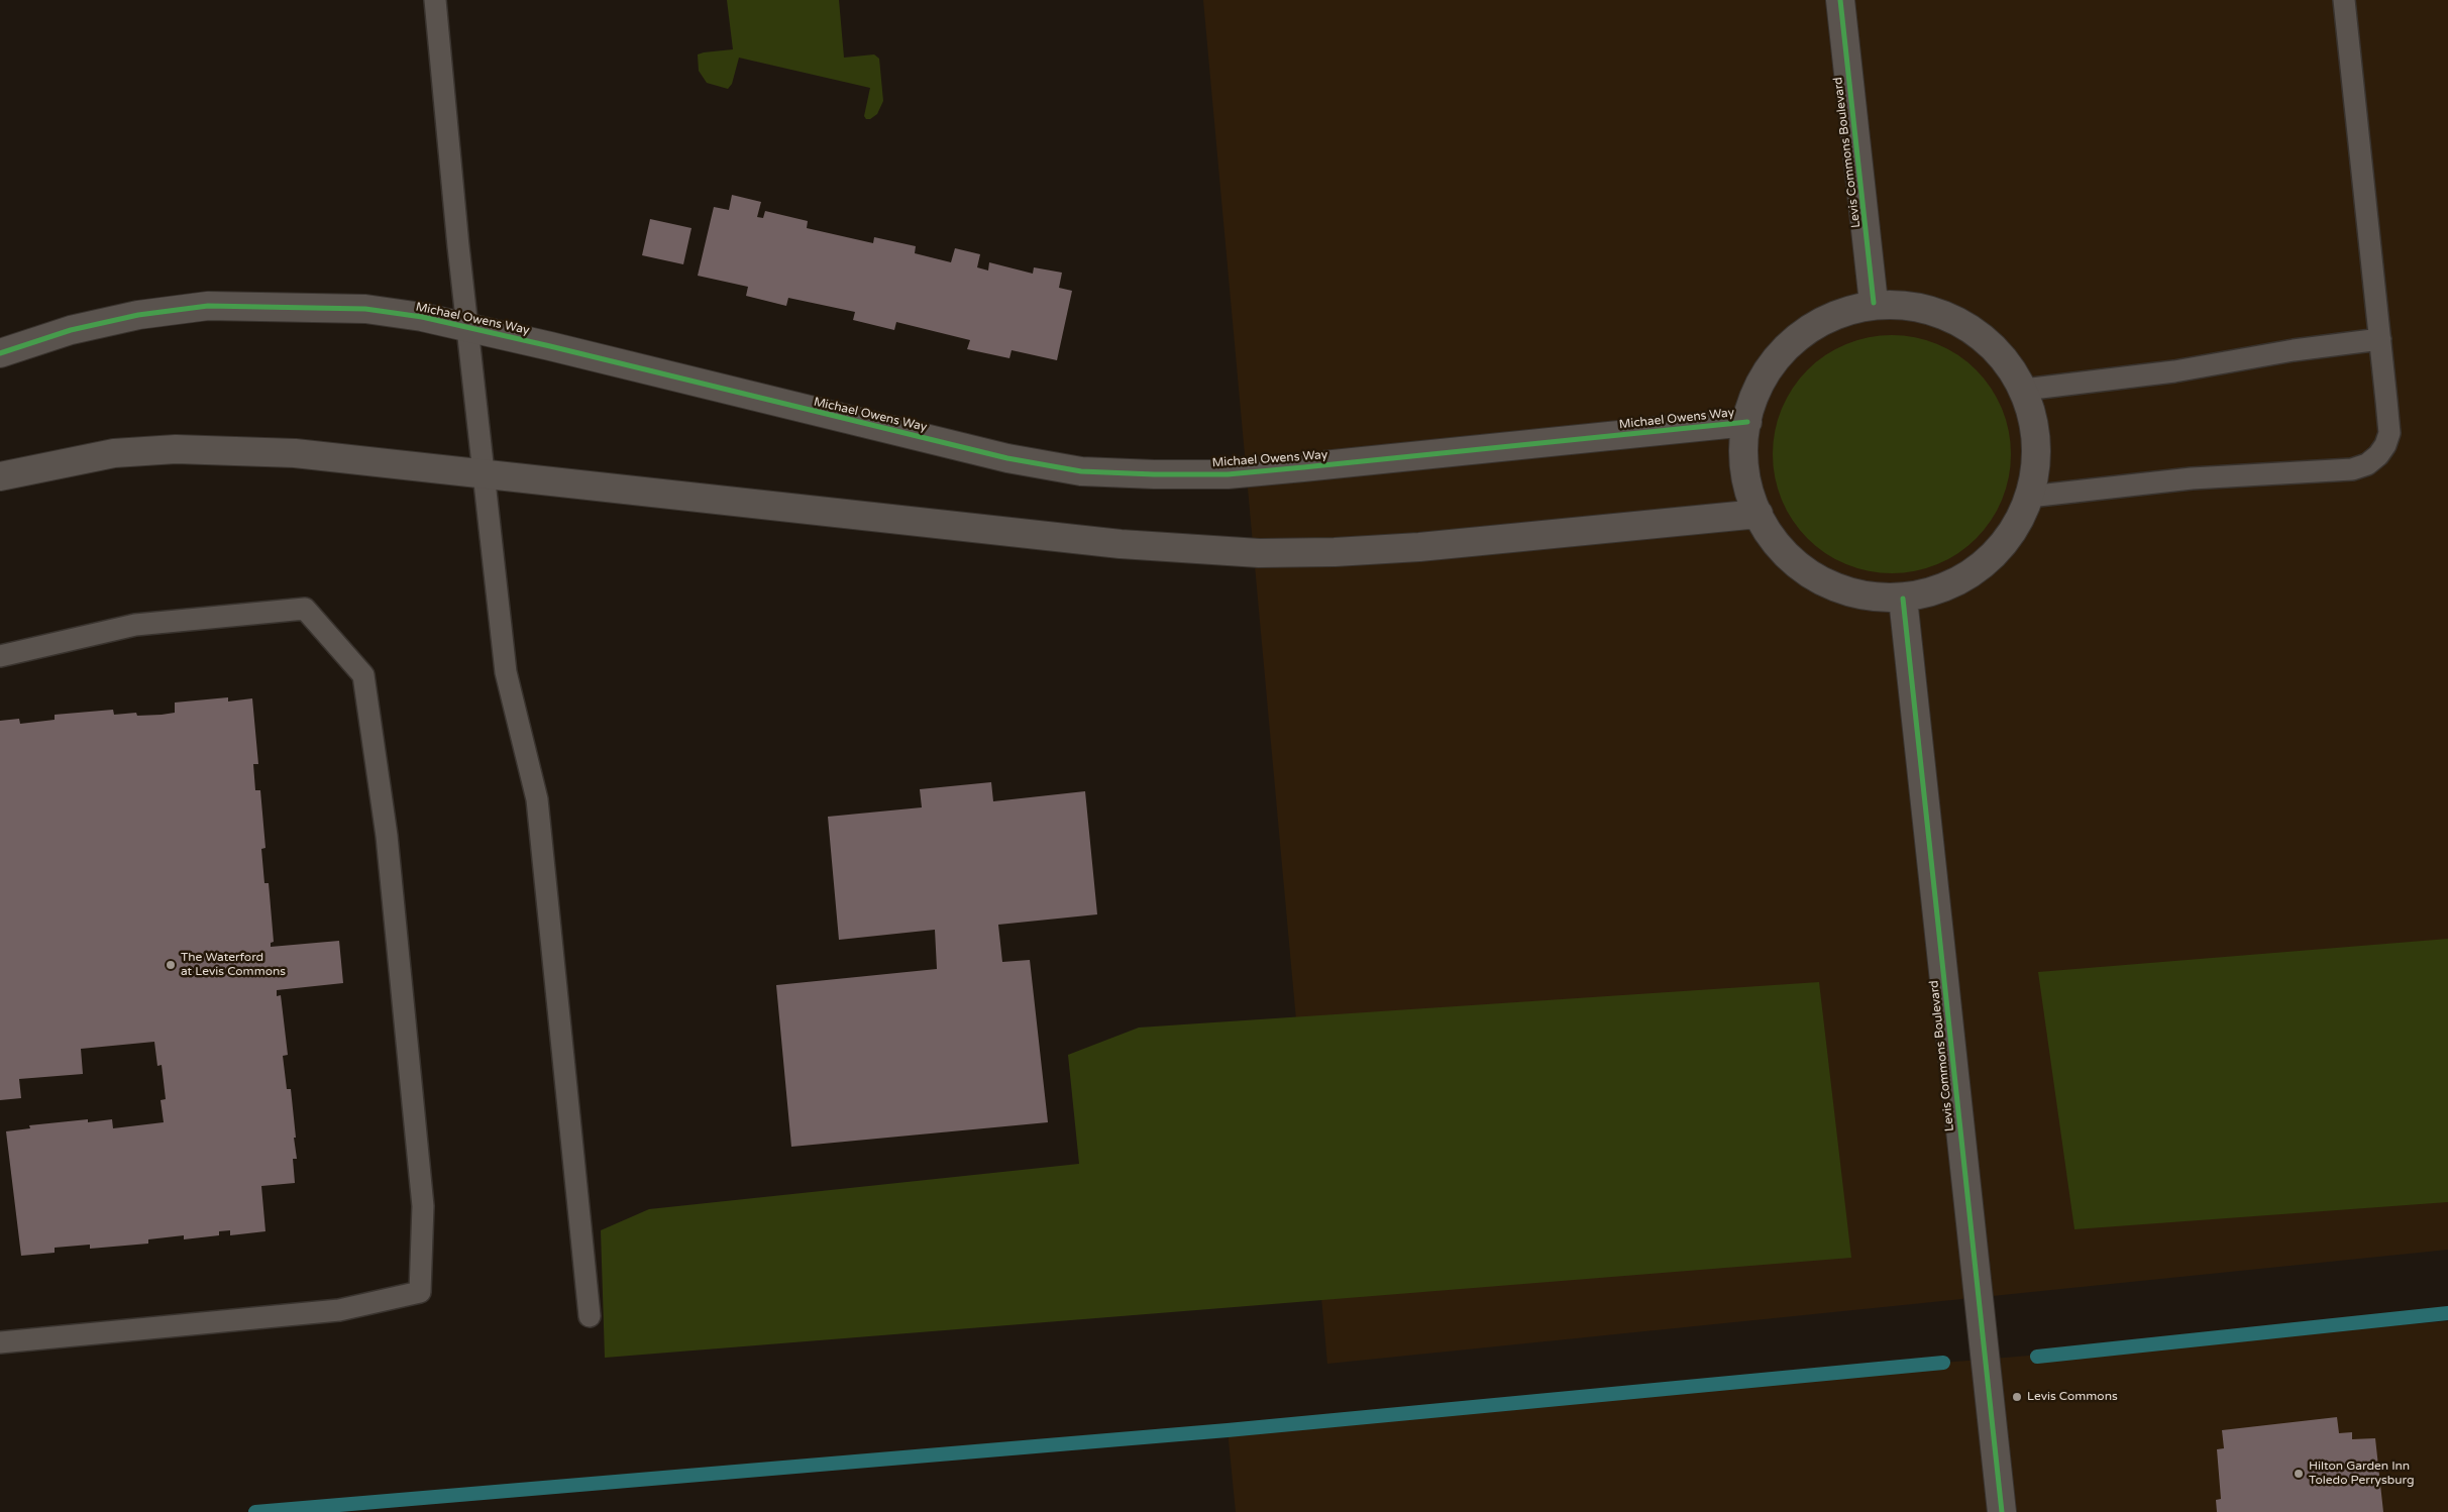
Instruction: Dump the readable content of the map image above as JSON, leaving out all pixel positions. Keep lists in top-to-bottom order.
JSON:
{
  "streets": {
    "street": ["Levis Commons Boulevard", "Michael Owens Way"]
  },
  "places": ["The Waterford at Levis Commons", "Levis Commons", "Hilton Garden Inn Toledo Perrysburg"]
}
